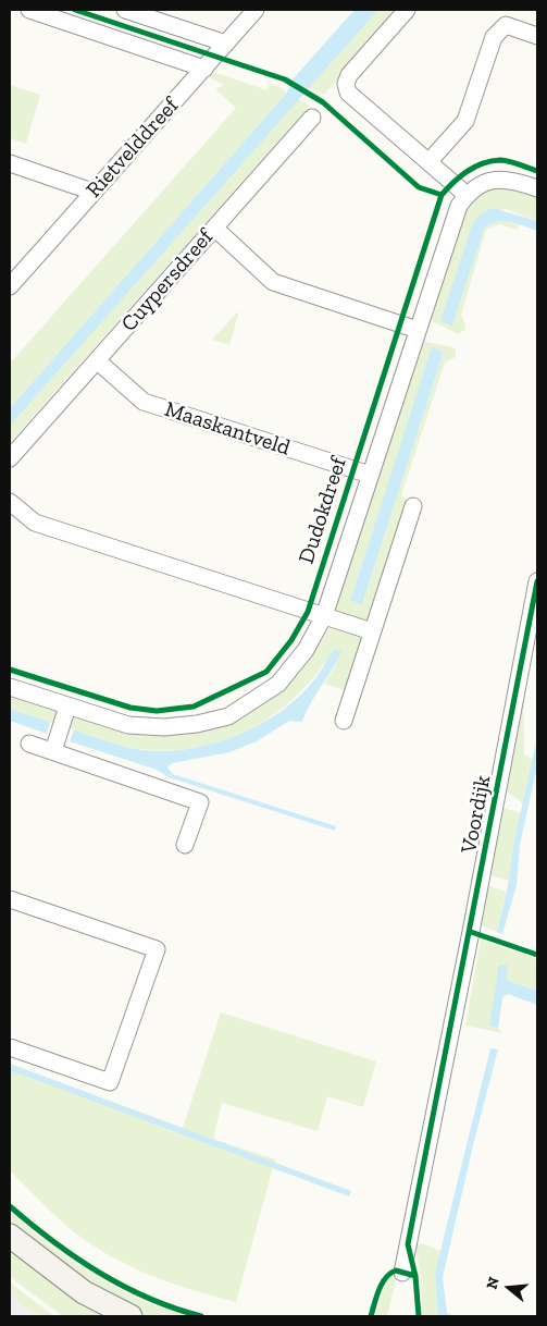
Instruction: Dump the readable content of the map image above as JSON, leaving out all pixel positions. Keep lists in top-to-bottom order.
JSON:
{
  "streets": {
    "street": [
      "Rietvelddreef",
      "Cuypersdreef",
      "Maaskantveld",
      "Dudokdreef",
      "Voordijk"
    ]
  },
  "crossings": [
    ["Cuypersdreef", "Maaskantveld"],
    ["Maaskantveld", "Dudokdreef"]
  ],
  "north": "left"
}
